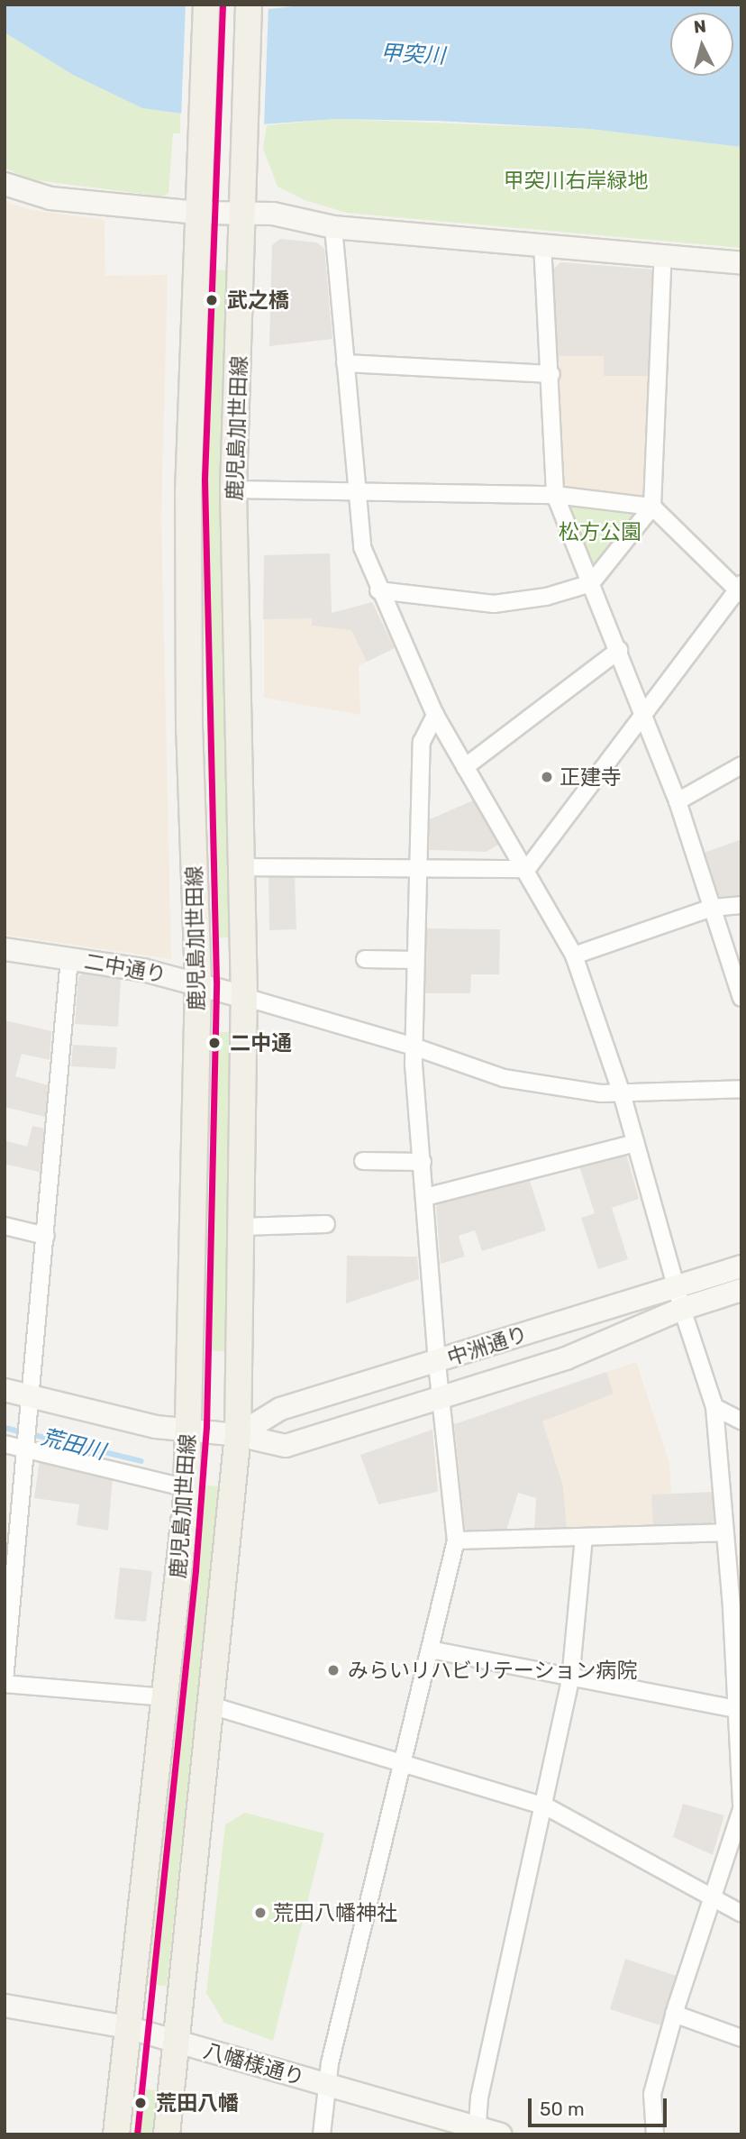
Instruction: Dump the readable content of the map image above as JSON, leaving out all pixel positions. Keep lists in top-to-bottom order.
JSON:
{
  "streets": {
    "main road": ["鹿児島加世田線"],
    "street": ["二中通り", "中洲通り", "八幡様通り"]
  },
  "crossings": [
    ["鹿児島加世田線", "二中通り"],
    ["鹿児島加世田線", "中洲通り"],
    ["鹿児島加世田線", "八幡様通り"]
  ],
  "water": ["甲突川", "荒田川"],
  "parks": ["甲突川右岸緑地", "松方公園"],
  "places": [
    "武之橋",
    "正建寺",
    "二中通",
    "みらいリハビリテーション病院",
    "荒田八幡神社",
    "荒田八幡"
  ],
  "scale_bar": "50 m",
  "north": "top"
}
